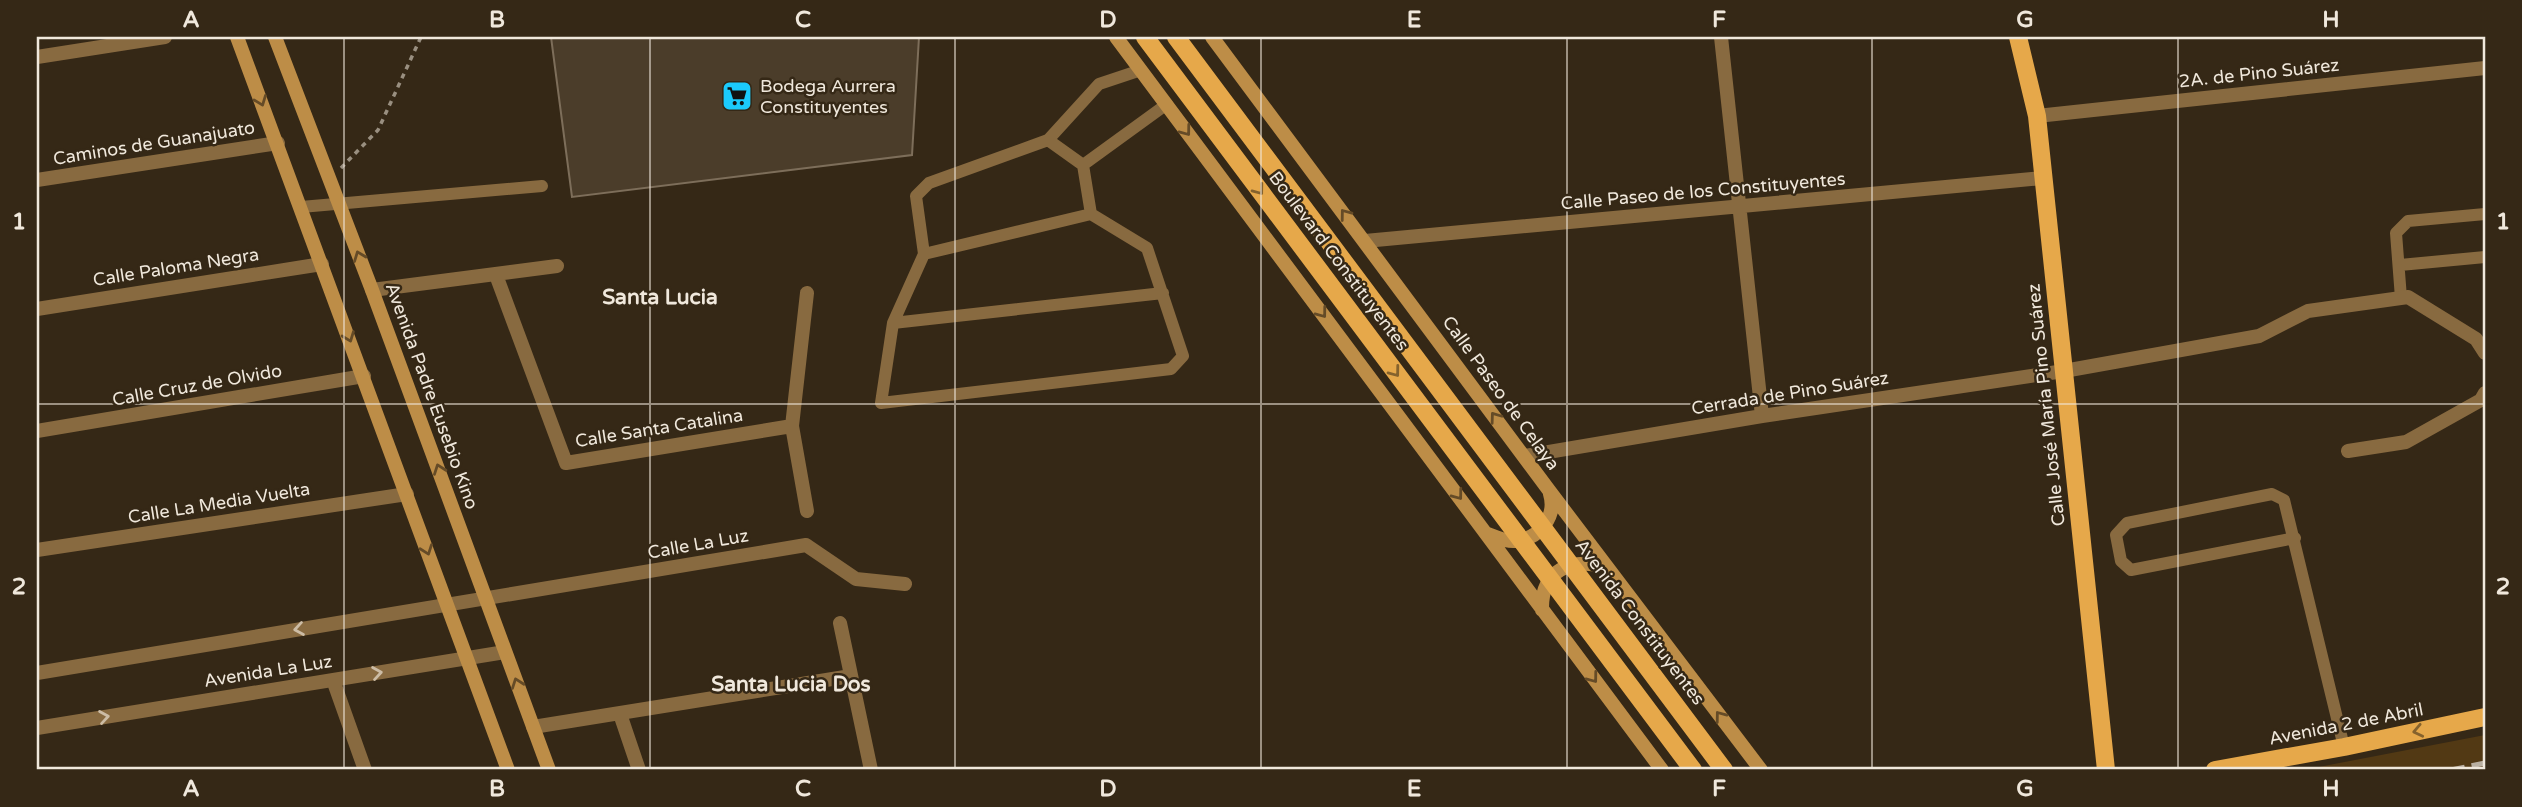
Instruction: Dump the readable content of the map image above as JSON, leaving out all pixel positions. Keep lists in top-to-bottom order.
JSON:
{
  "streets": {
    "main road": [
      "Boulevard Constituyentes",
      "Calle Paseo de Celaya",
      "Avenida Padre Eusebio Kino",
      "Calle José María Pino Suárez",
      "Avenida Constituyentes",
      "Avenida 2 de Abril"
    ],
    "street": [
      "2A. de Pino Suárez",
      "Caminos de Guanajuato",
      "Calle Paseo de los Constituyentes",
      "Calle Paloma Negra",
      "Calle Cruz de Olvido",
      "Cerrada de Pino Suárez",
      "Calle Santa Catalina",
      "Calle La Media Vuelta",
      "Calle La Luz",
      "Avenida La Luz"
    ]
  },
  "crossings": [
    ["2A. de Pino Suárez", "Calle José María Pino Suárez"],
    ["Calle Paseo de los Constituyentes", "Calle Paseo de Celaya"],
    ["Calle Paseo de los Constituyentes", "Calle José María Pino Suárez"],
    ["Boulevard Constituyentes", "Avenida Constituyentes"],
    ["Calle Paseo de Celaya", "Cerrada de Pino Suárez"],
    ["Cerrada de Pino Suárez", "Calle José María Pino Suárez"],
    ["Avenida Padre Eusebio Kino", "Calle La Luz"],
    ["Avenida Padre Eusebio Kino", "Avenida La Luz"],
    ["Calle La Luz", "Avenida La Luz"]
  ],
  "one_way": ["Avenida 2 de Abril"],
  "districts": ["Santa Lucia", "Santa Lucia Dos"],
  "places": {
    "supermarket": ["Bodega Aurrera Constituyentes"]
  },
  "grid": {
    "columns": [
      "A",
      "B",
      "C",
      "D",
      "E",
      "F",
      "G",
      "H"
    ],
    "rows": ["1", "2"]
  }
}
